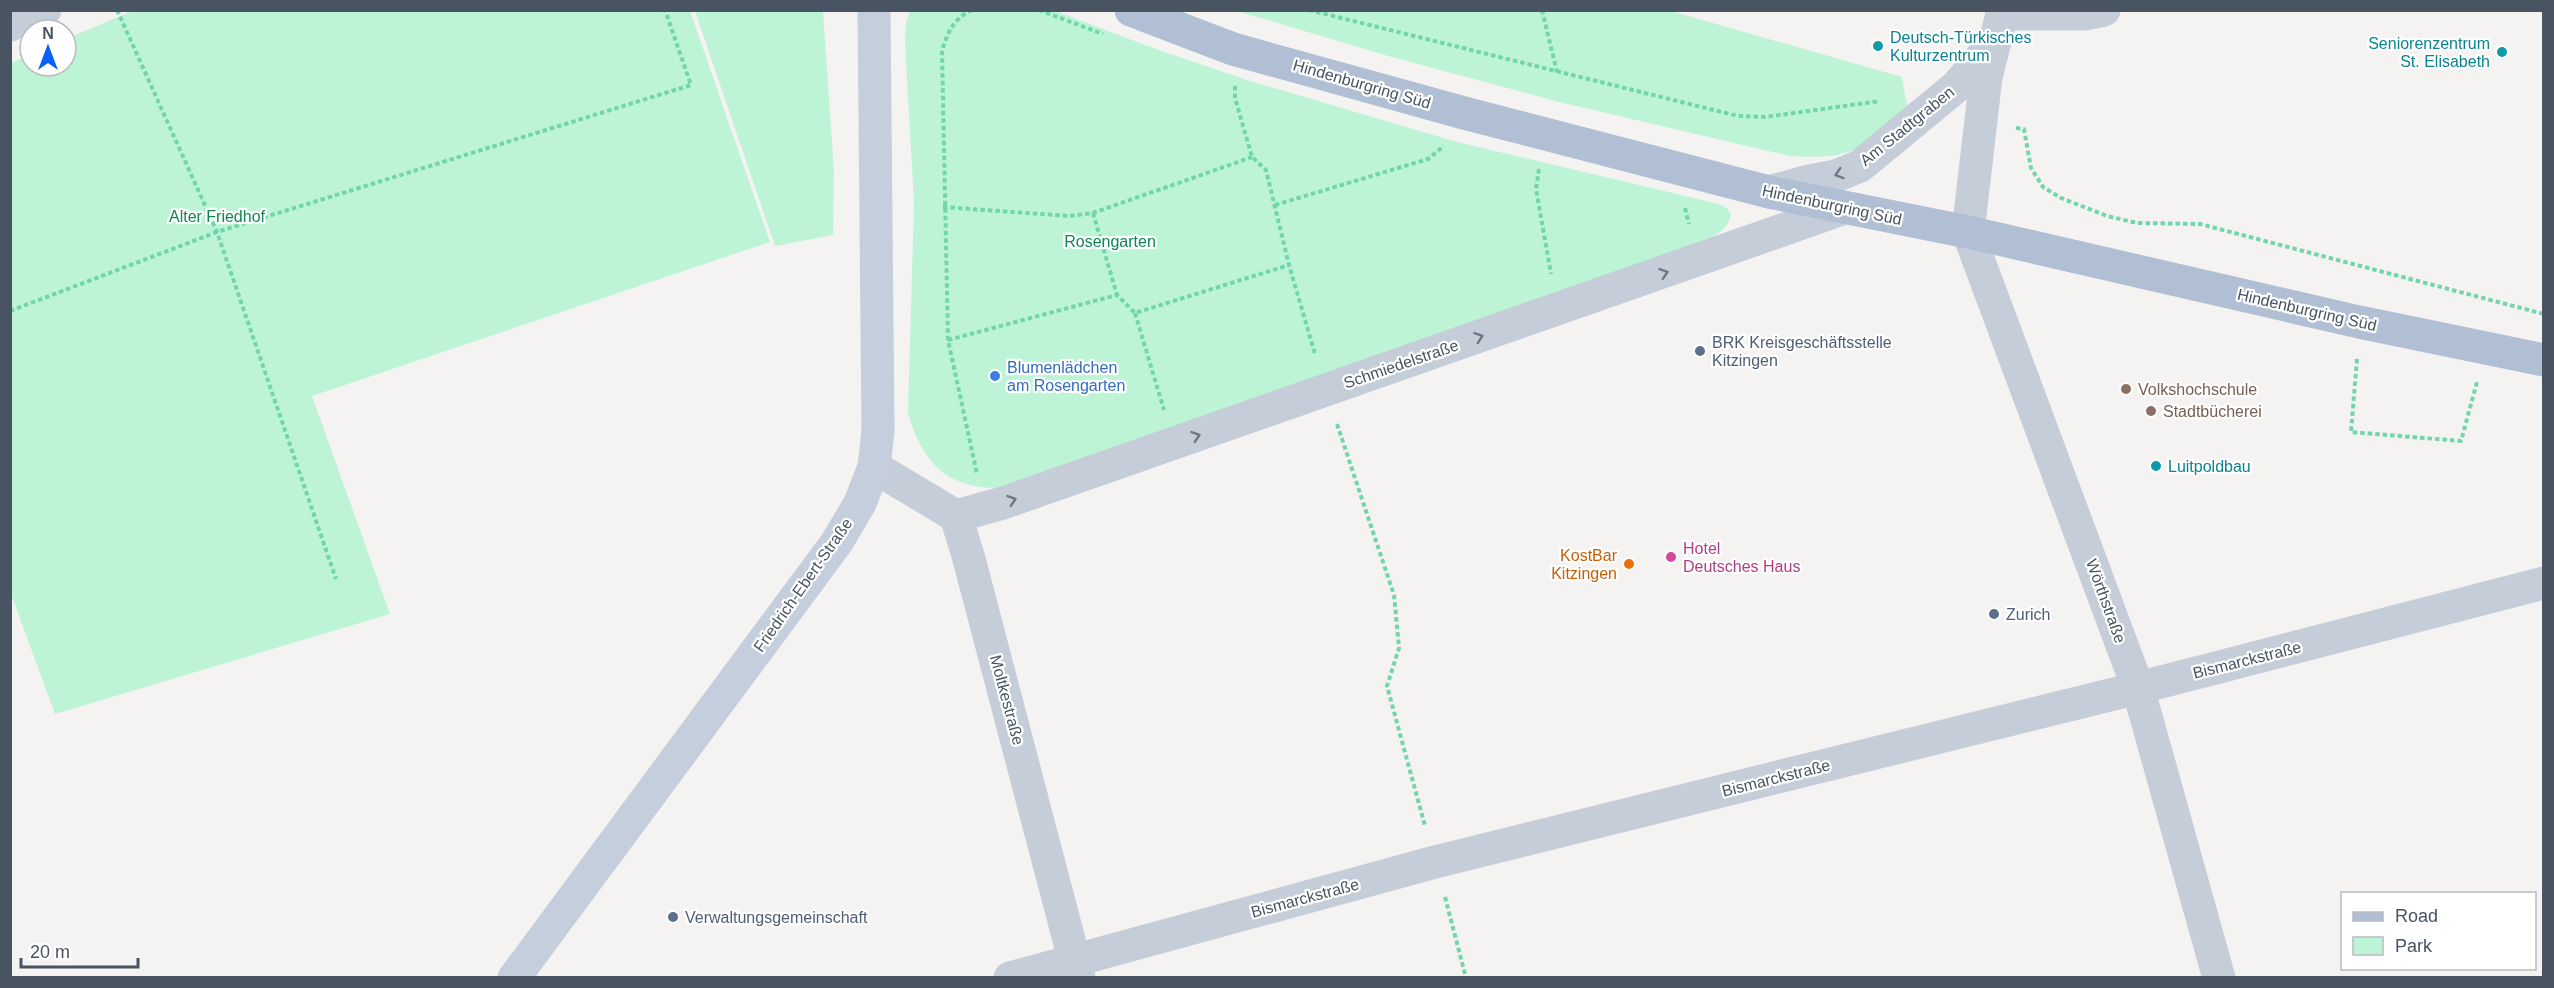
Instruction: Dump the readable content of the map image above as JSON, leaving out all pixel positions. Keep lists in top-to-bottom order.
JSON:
{
  "streets": {
    "main road": ["Hindenburgring Süd"],
    "street": [
      "Am Stadtgraben",
      "Schmiedelstraße",
      "Friedrich-Ebert-Straße",
      "Wörthstraße",
      "Bismarckstraße",
      "Moltkestraße"
    ]
  },
  "crossings": [
    ["Hindenburgring Süd", "Am Stadtgraben"],
    ["Hindenburgring Süd", "Schmiedelstraße"],
    ["Hindenburgring Süd", "Wörthstraße"],
    ["Schmiedelstraße", "Moltkestraße"],
    ["Wörthstraße", "Bismarckstraße"],
    ["Bismarckstraße", "Moltkestraße"]
  ],
  "one_way": ["Am Stadtgraben", "Schmiedelstraße"],
  "parks": ["Alter Friedhof", "Rosengarten"],
  "places": [
    "Deutsch-Türkisches Kulturzentrum",
    "Seniorenzentrum St. Elisabeth",
    "BRK Kreisgeschäftsstelle Kitzingen",
    "Blumenlädchen am Rosengarten",
    "Volkshochschule",
    "Stadtbücherei",
    "Luitpoldbau",
    "Hotel Deutsches Haus",
    "KostBar Kitzingen",
    "Zurich",
    "Verwaltungsgemeinschaft"
  ],
  "legend": ["Road", "Park"],
  "scale_bar": "20 m",
  "north": "top"
}
